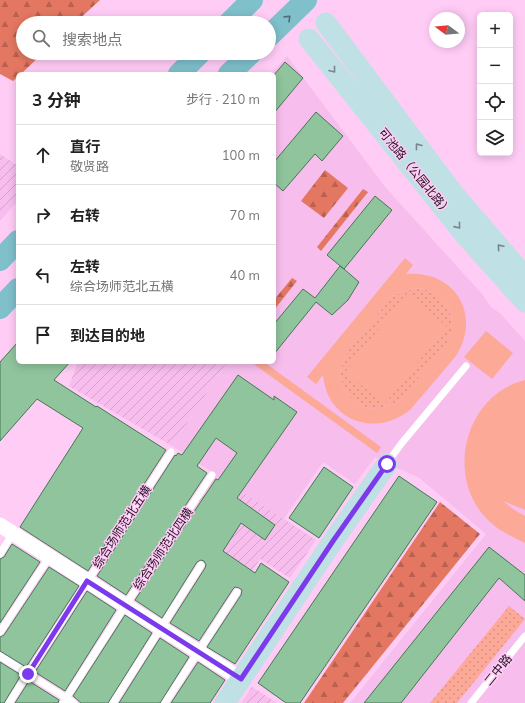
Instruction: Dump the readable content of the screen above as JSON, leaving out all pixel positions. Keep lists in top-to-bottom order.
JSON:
{
  "streets": {
    "main road": ["可池路（公园北路）"],
    "lane": ["综合场师范北五横", "综合场师范北四横", "二中路"]
  },
  "north": "left",
  "page": {
    "map_buttons": ["+", "−"],
    "search": "搜索地点",
    "heading": ["3 分钟", "步行 · 210 m"],
    "list": [
      ["直行", "敬贤路", "100 m"],
      ["右转", "70 m"],
      ["左转", "综合场师范北五横", "40 m"],
      "到达目的地"
    ]
  }
}
